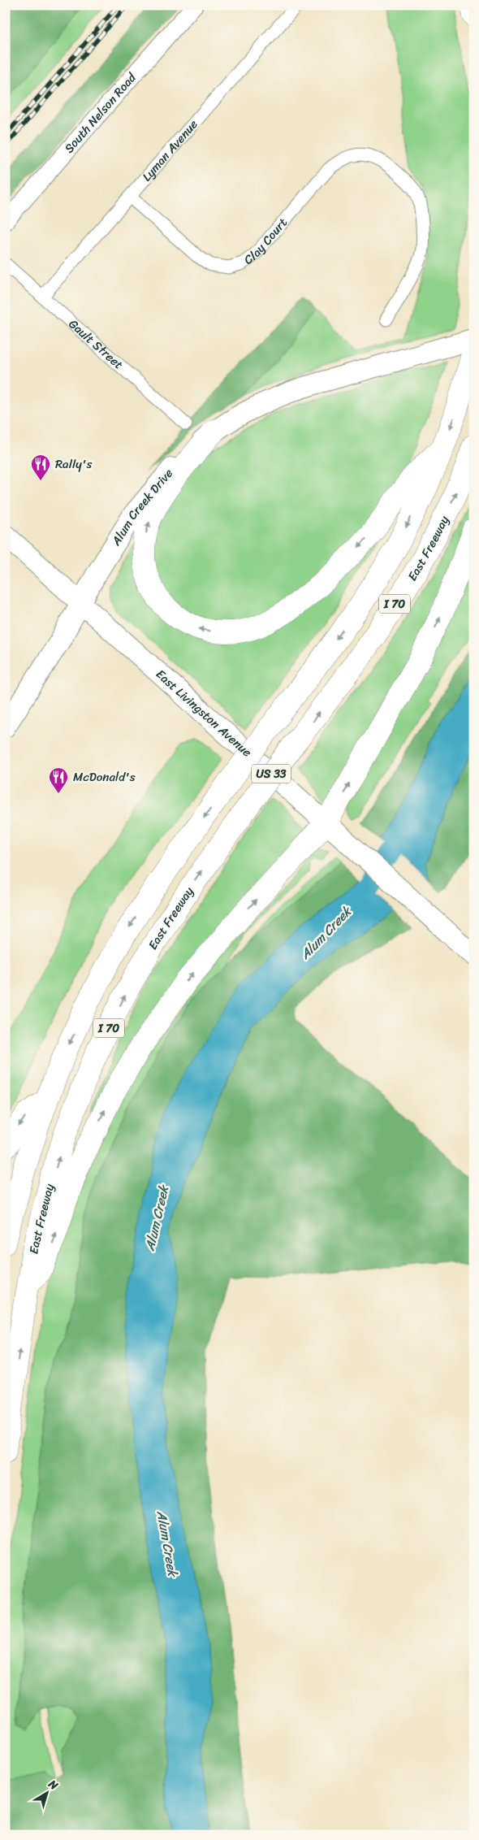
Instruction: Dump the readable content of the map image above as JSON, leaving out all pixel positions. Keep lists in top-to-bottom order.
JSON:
{
  "streets": {
    "highway": ["East Freeway", "I 70"],
    "main road": ["Alum Creek Drive", "East Livingston Avenue", "US 33"],
    "street": [
      "South Nelson Road",
      "Lyman Avenue",
      "Clay Court",
      "Gault Street"
    ]
  },
  "crossings": [
    ["Lyman Avenue", "Clay Court"],
    ["Lyman Avenue", "Gault Street"],
    ["Alum Creek Drive", "East Livingston Avenue"]
  ],
  "water": ["Alum Creek"],
  "places": {
    "restaurant": ["Rally's", "McDonald's"]
  },
  "north": "top right"
}
